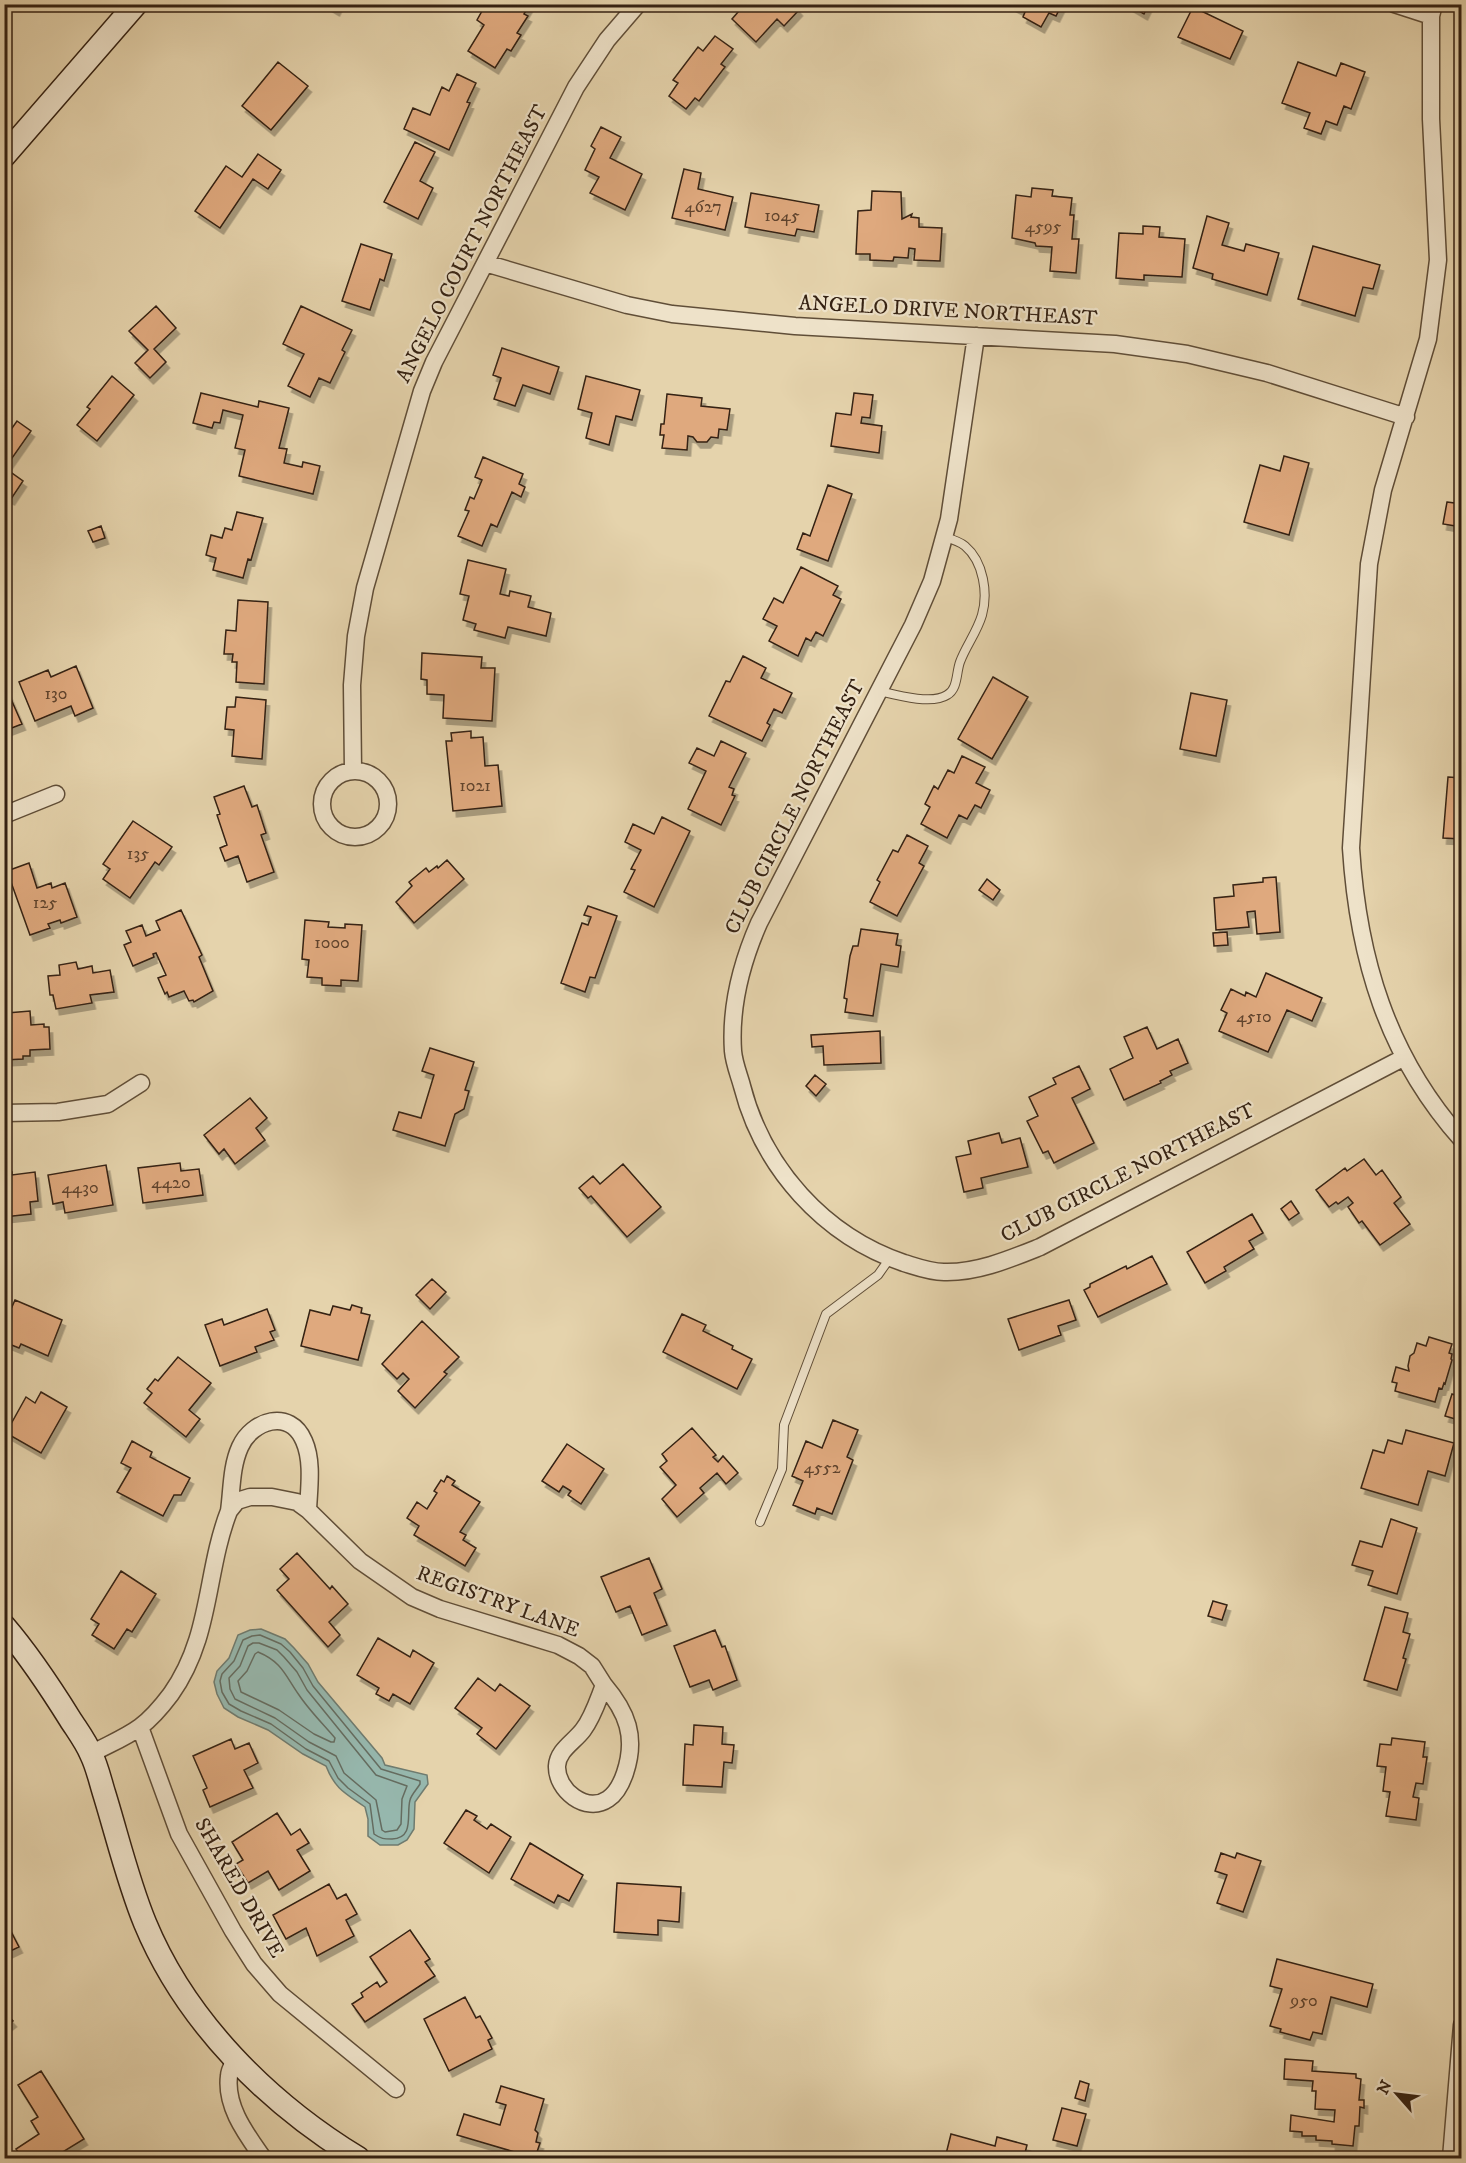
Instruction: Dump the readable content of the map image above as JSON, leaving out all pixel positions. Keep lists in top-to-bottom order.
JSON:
{
  "streets": {
    "street": [
      "ANGELO COURT NORTHEAST",
      "ANGELO DRIVE NORTHEAST",
      "CLUB CIRCLE NORTHEAST",
      "REGISTRY LANE",
      "SHARED DRIVE"
    ]
  },
  "crossings": [
    ["ANGELO COURT NORTHEAST", "ANGELO DRIVE NORTHEAST"],
    ["ANGELO DRIVE NORTHEAST", "CLUB CIRCLE NORTHEAST"]
  ],
  "house_numbers": [
    "4627",
    "1045",
    "4595",
    "130",
    "1021",
    "135",
    "125",
    "1000",
    "4510",
    "4420",
    "4430",
    "4552",
    "950"
  ],
  "north": "top left"
}
